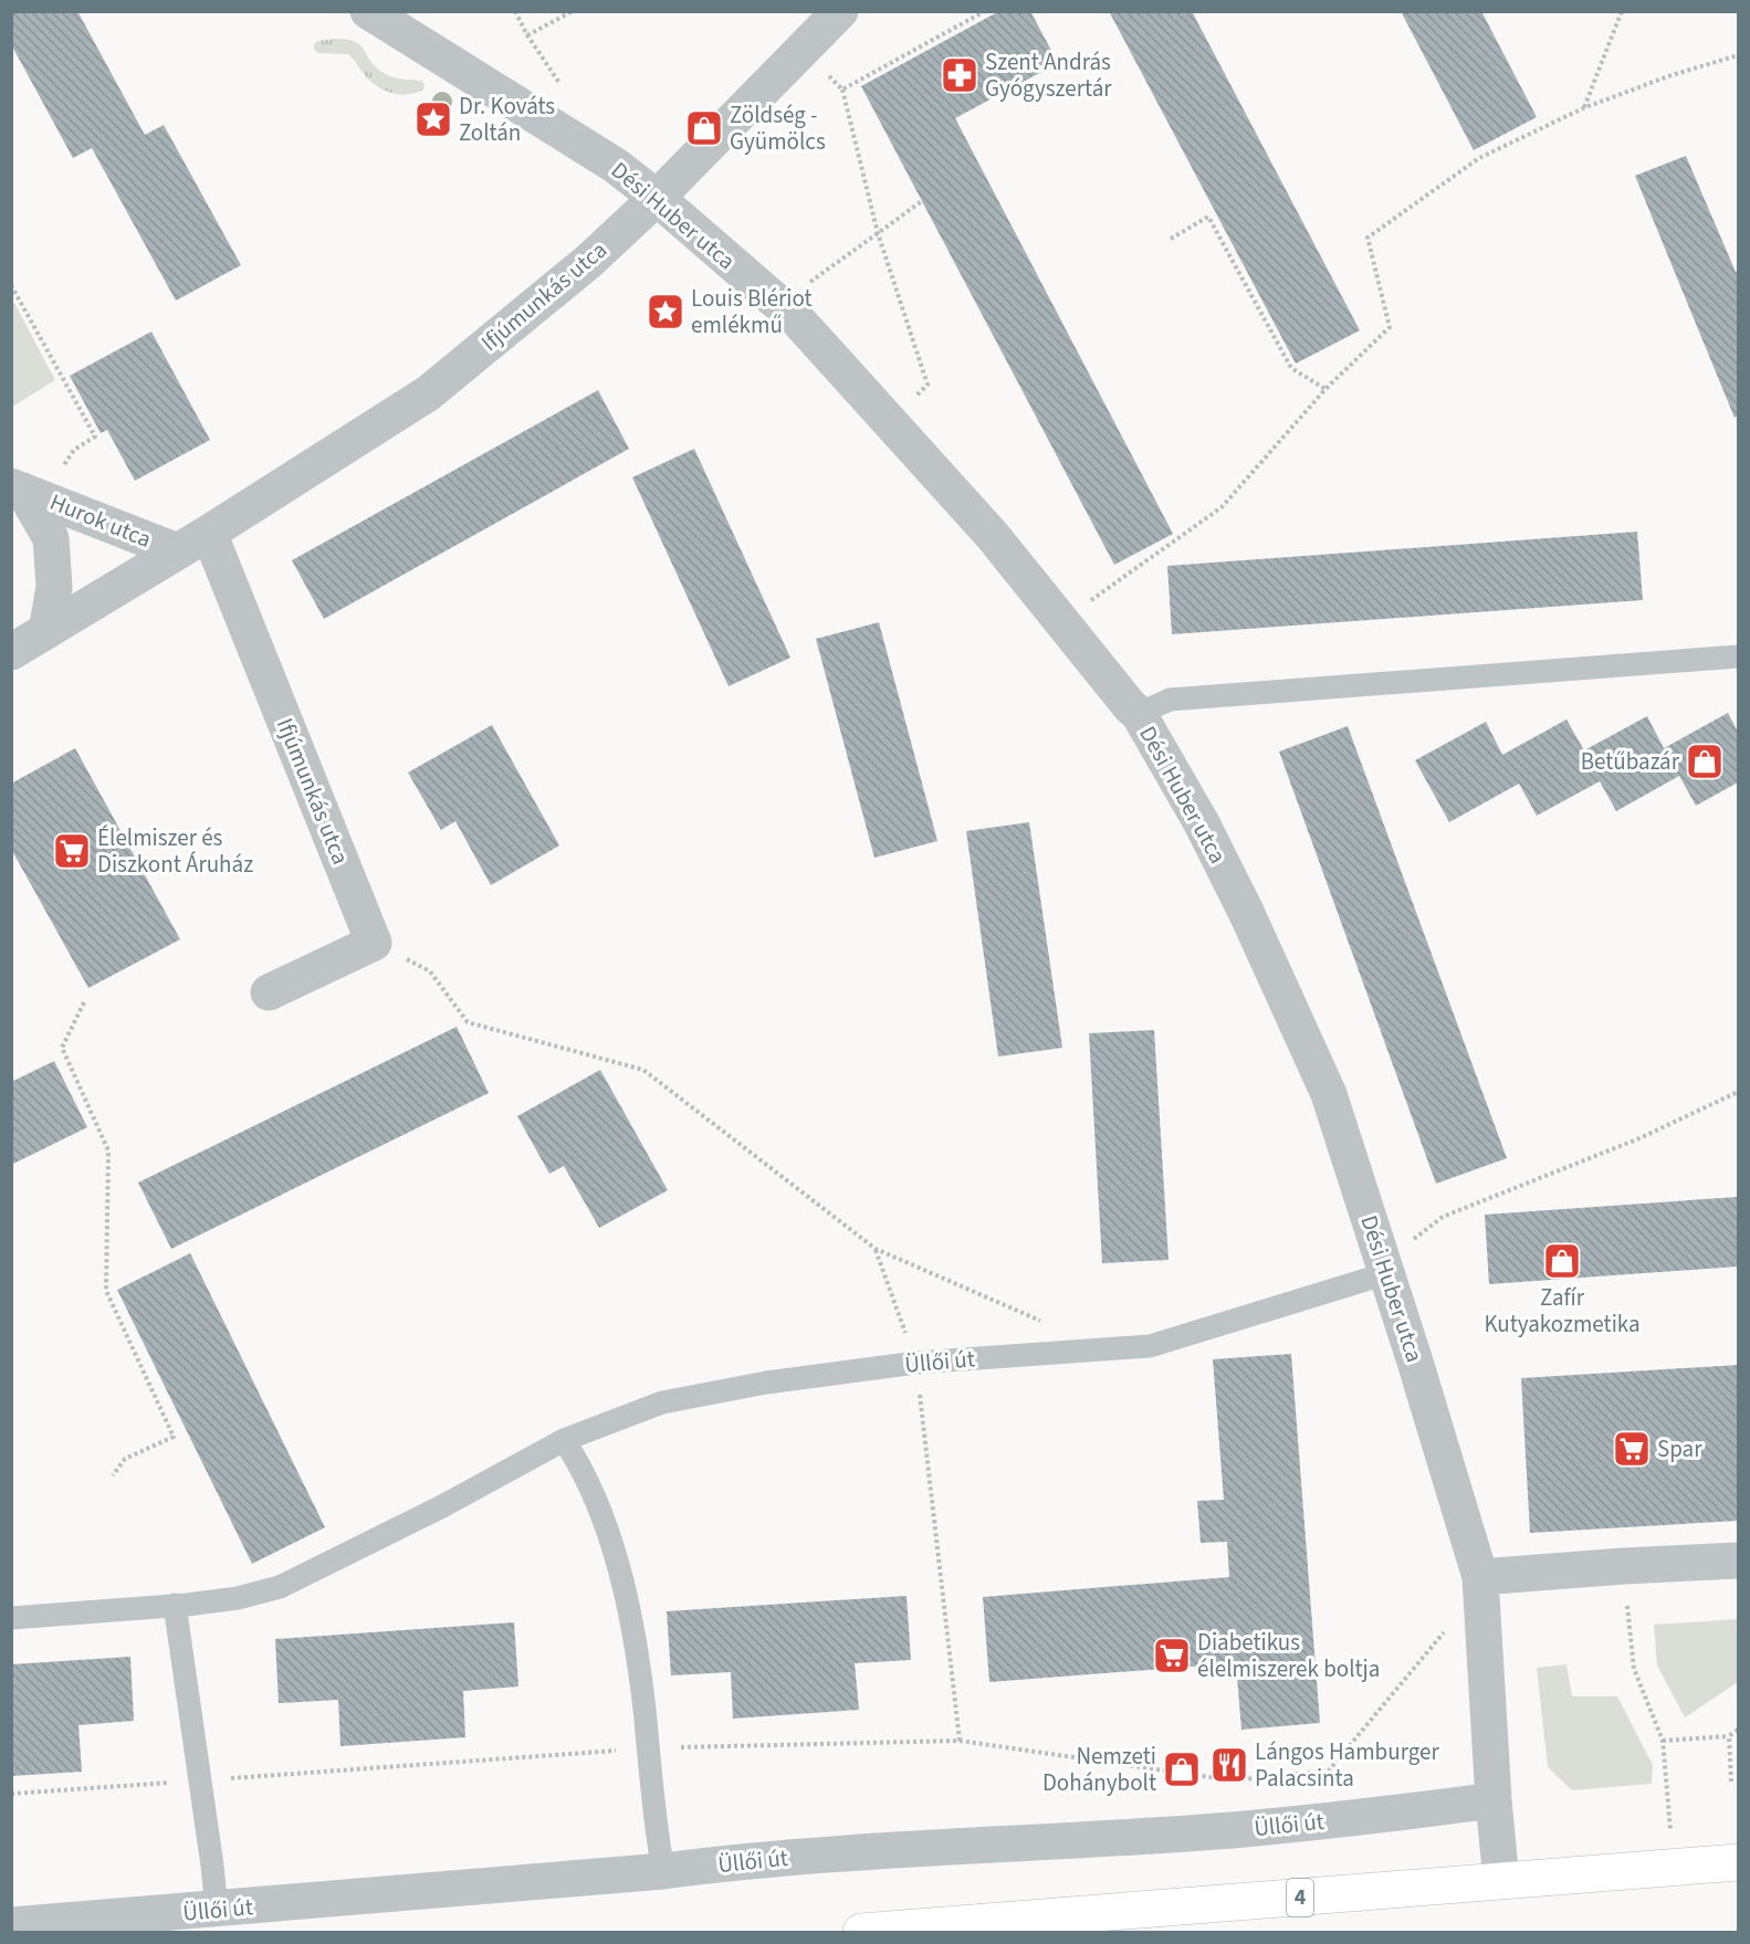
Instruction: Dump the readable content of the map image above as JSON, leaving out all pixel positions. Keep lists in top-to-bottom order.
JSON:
{
  "streets": {
    "main road": ["4"],
    "street": [
      "Dési Huber utca",
      "Ifjúmunkás utca",
      "Hurok utca",
      "Üllői út"
    ]
  },
  "crossings": [
    ["Dési Huber utca", "Ifjúmunkás utca"],
    ["Dési Huber utca", "Üllői út"],
    ["Dési Huber utca", "4"],
    ["Ifjúmunkás utca", "Hurok utca"]
  ],
  "places": {
    "pharmacy": ["Szent András Gyógyszertár"],
    "place": ["Dr. Kováts Zoltán", "Louis Blériot emlékmű"],
    "shop": [
      "Zöldség - Gyümölcs",
      "Betűbazár",
      "Zafír Kutyakozmetika",
      "Nemzeti Dohánybolt"
    ],
    "supermarket": ["Élelmiszer és Diszkont Áruház", "Spar", "Diabetikus élelmiszerek boltja"],
    "restaurant": ["Lángos Hamburger Palacsinta"]
  }
}
